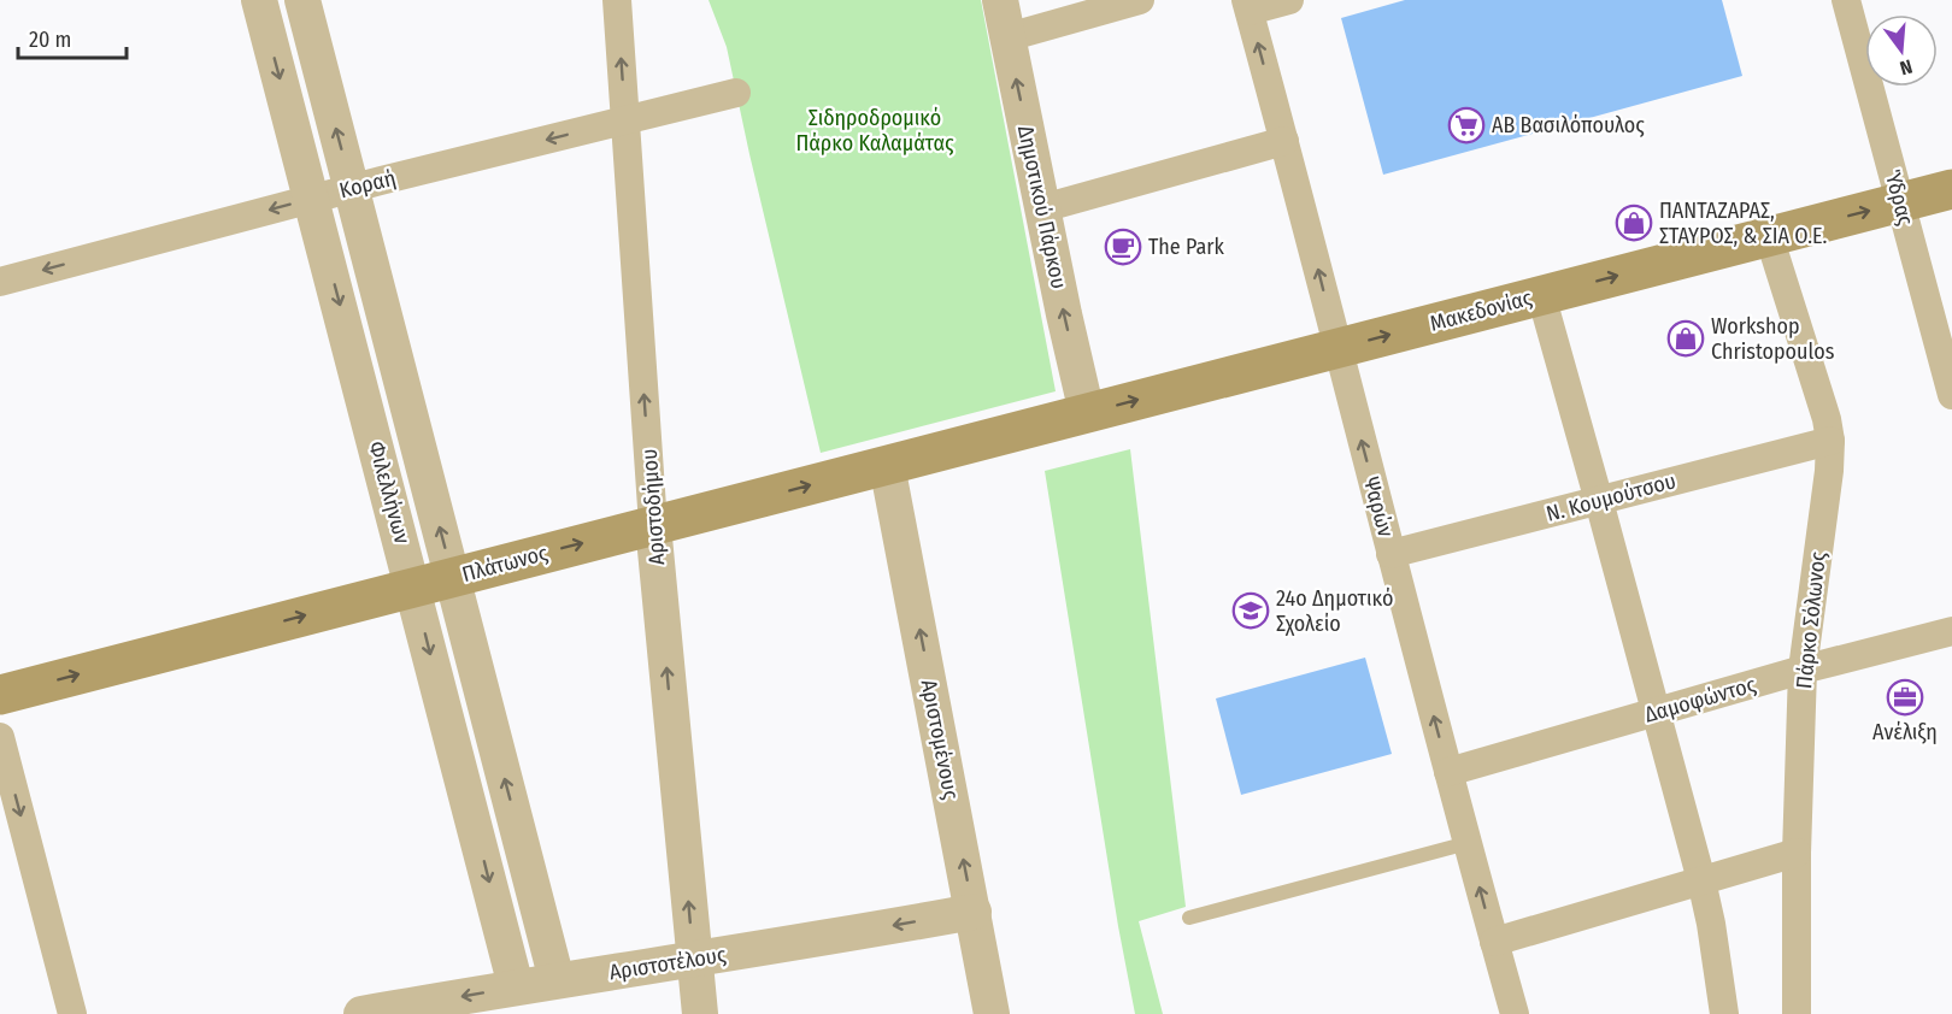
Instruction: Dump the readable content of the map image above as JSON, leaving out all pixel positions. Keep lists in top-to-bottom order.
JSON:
{
  "streets": {
    "main road": ["Μακεδονίας", "Πλάτωνος"],
    "street": [
      "Κοραή",
      "Ύδρας",
      "Δημοτικού Πάρκου",
      "Φιλελλήνων",
      "Ν. Κουμούτσου",
      "Αριστοδήμου",
      "Ψαρών",
      "Πάρκο Σόλωνος",
      "Δαμοφώντος",
      "Αριστομένους",
      "Αριστοτέλους"
    ]
  },
  "crossings": [
    ["Κοραή", "Φιλελλήνων"],
    ["Κοραή", "Αριστοδήμου"],
    ["Ύδρας", "Μακεδονίας"],
    ["Δημοτικού Πάρκου", "Μακεδονίας"],
    ["Μακεδονίας", "Ψαρών"],
    ["Μακεδονίας", "Πλάτωνος"],
    ["Μακεδονίας", "Πάρκο Σόλωνος"],
    ["Φιλελλήνων", "Πλάτωνος"],
    ["Φιλελλήνων", "Αριστοτέλους"],
    ["Ν. Κουμούτσου", "Ψαρών"],
    ["Ν. Κουμούτσου", "Πάρκο Σόλωνος"],
    ["Αριστοδήμου", "Πλάτωνος"],
    ["Αριστοδήμου", "Αριστοτέλους"],
    ["Ψαρών", "Δαμοφώντος"],
    ["Πλάτωνος", "Αριστομένους"],
    ["Πάρκο Σόλωνος", "Δαμοφώντος"],
    ["Αριστομένους", "Αριστοτέλους"]
  ],
  "one_way": [
    "Κοραή",
    "Δημοτικού Πάρκου",
    "Μακεδονίας",
    "Αριστοδήμου",
    "Πλάτωνος",
    "Αριστομένους",
    "Αριστοτέλους"
  ],
  "parks": ["Σιδηροδρομικό Πάρκο Καλαμάτας"],
  "places": {
    "supermarket": ["ΑΒ Βασιλόπουλος"],
    "shop": ["ΠΑΝΤΑΖΑΡΑΣ, ΣΤΑΥΡΟΣ, & ΣΙΑ Ο.Ε.", "Workshop Christopoulos"],
    "cafe": ["The Park"],
    "school or university": ["24ο Δημοτικό Σχολείο"],
    "office": ["Ανέλιξη"]
  },
  "scale_bar": "20 m",
  "north": "bottom"
}
